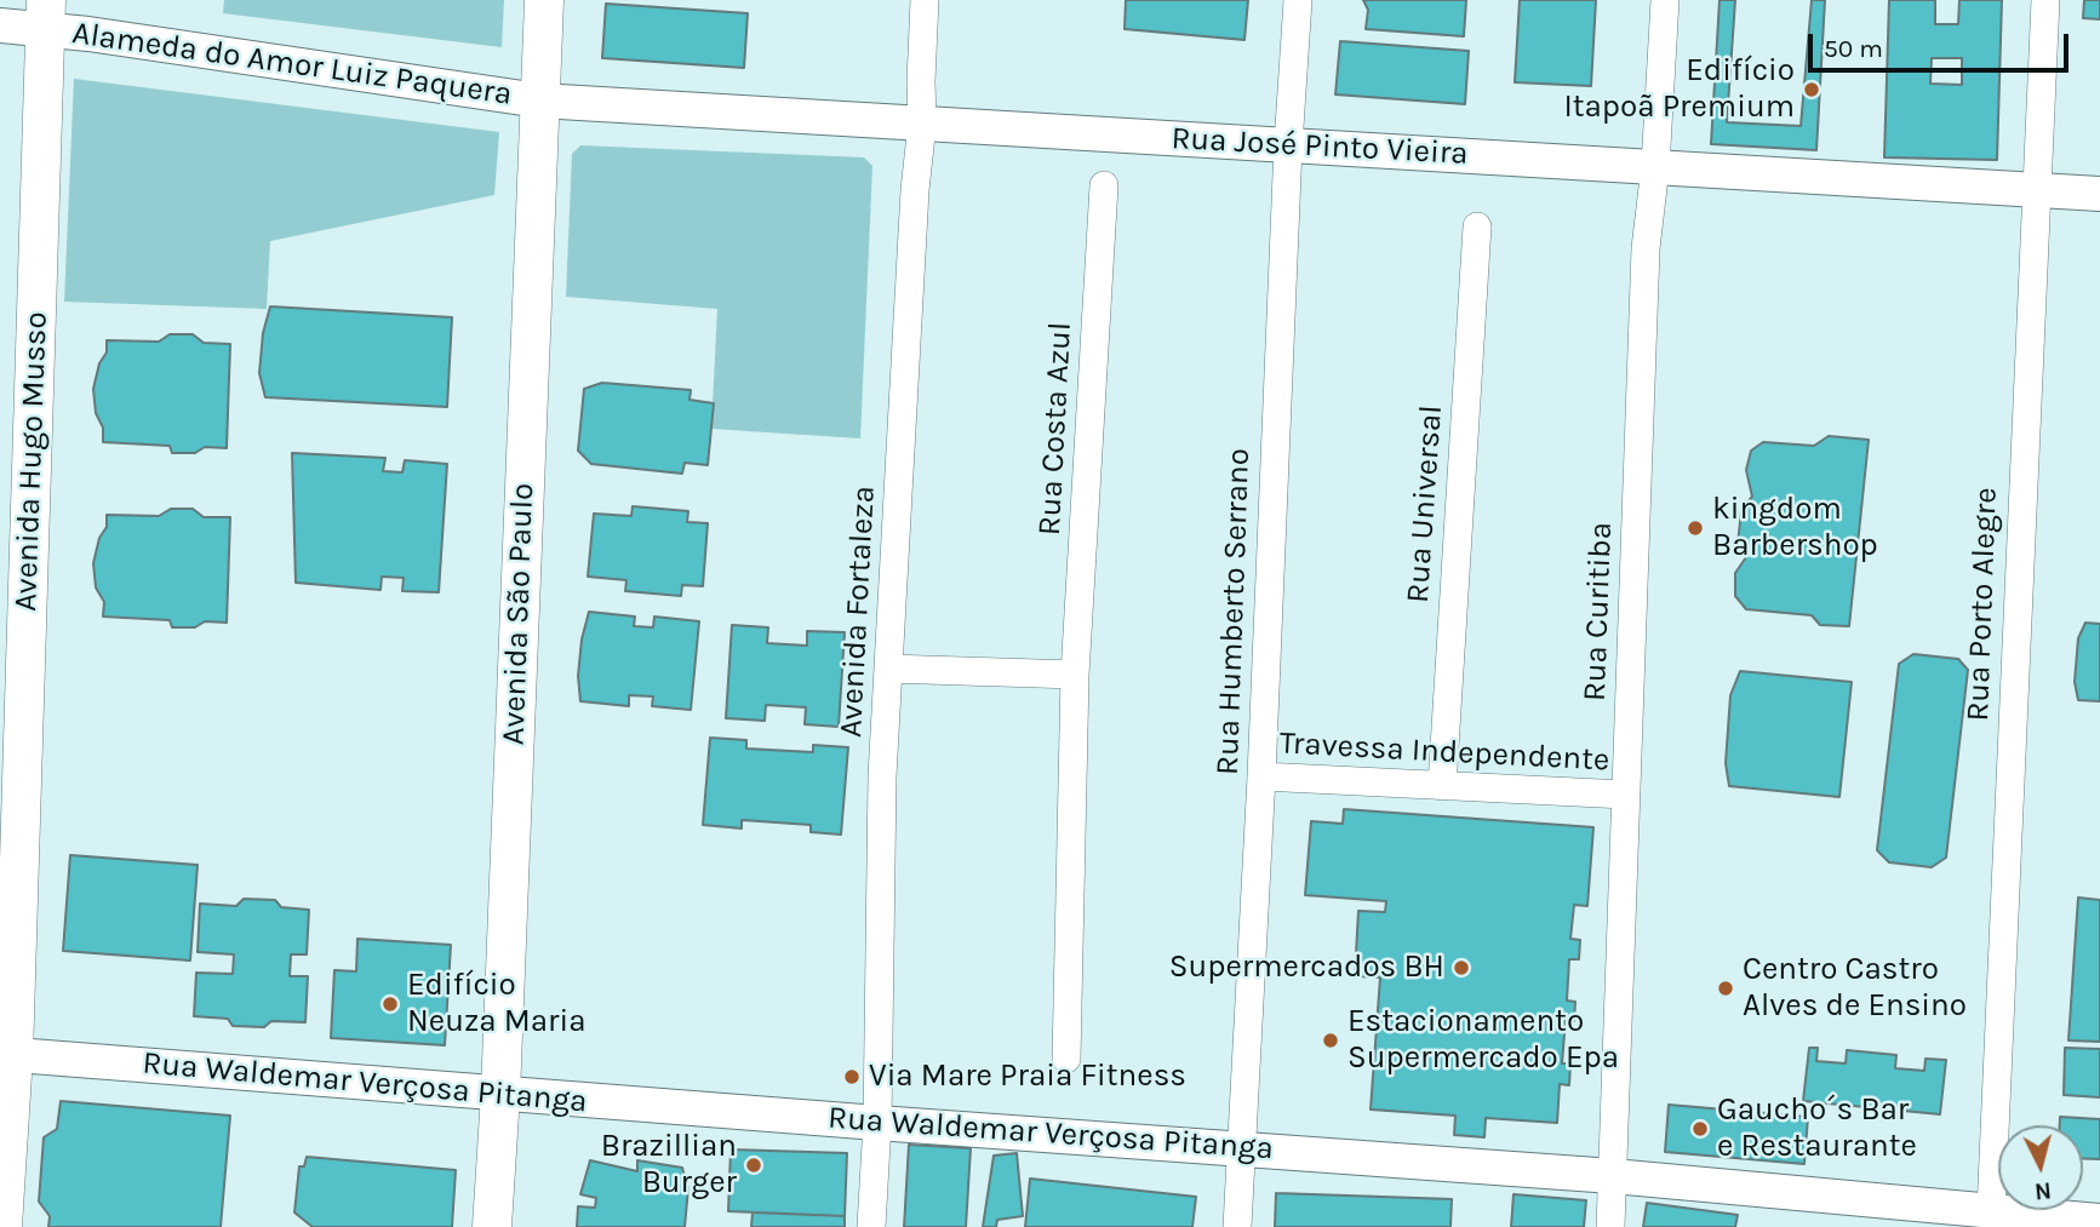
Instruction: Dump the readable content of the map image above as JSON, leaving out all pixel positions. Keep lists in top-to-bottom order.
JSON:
{
  "streets": {
    "main road": ["Avenida Hugo Musso", "Avenida São Paulo"],
    "street": [
      "Alameda do Amor Luiz Paquera",
      "Rua José Pinto Vieira",
      "Rua Costa Azul",
      "Rua Universal",
      "Rua Porto Alegre",
      "Avenida Fortaleza",
      "Rua Humberto Serrano",
      "Rua Curitiba",
      "Travessa Independente",
      "Rua Waldemar Verçosa Pitanga"
    ]
  },
  "crossings": [
    ["Alameda do Amor Luiz Paquera", "Rua José Pinto Vieira"],
    ["Alameda do Amor Luiz Paquera", "Avenida Hugo Musso"],
    ["Alameda do Amor Luiz Paquera", "Avenida São Paulo"],
    ["Rua José Pinto Vieira", "Rua Porto Alegre"],
    ["Rua José Pinto Vieira", "Avenida Fortaleza"],
    ["Rua José Pinto Vieira", "Rua Humberto Serrano"],
    ["Rua José Pinto Vieira", "Rua Curitiba"],
    ["Rua José Pinto Vieira", "Avenida São Paulo"],
    ["Avenida Hugo Musso", "Rua Waldemar Verçosa Pitanga"],
    ["Rua Universal", "Travessa Independente"],
    ["Rua Porto Alegre", "Rua Waldemar Verçosa Pitanga"],
    ["Avenida Fortaleza", "Rua Waldemar Verçosa Pitanga"],
    ["Rua Humberto Serrano", "Travessa Independente"],
    ["Rua Humberto Serrano", "Rua Waldemar Verçosa Pitanga"],
    ["Rua Curitiba", "Travessa Independente"],
    ["Rua Curitiba", "Rua Waldemar Verçosa Pitanga"],
    ["Avenida São Paulo", "Rua Waldemar Verçosa Pitanga"]
  ],
  "places": [
    "Edifício Itapoã Premium",
    "kingdom Barbershop",
    "Supermercados BH",
    "Centro Castro Alves de Ensino",
    "Edifício Neuza Maria",
    "Estacionamento Supermercado Epa",
    "Via Mare Praia Fitness",
    "Gaucho´s Bar e Restaurante",
    "Brazillian Burger"
  ],
  "scale_bar": "50 m",
  "north": "bottom"
}
